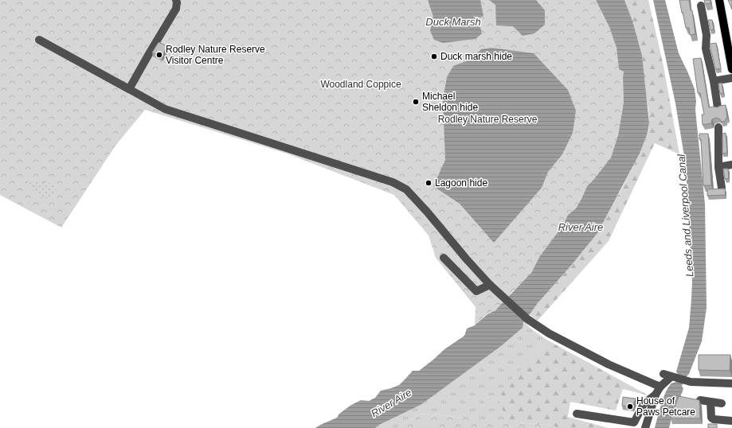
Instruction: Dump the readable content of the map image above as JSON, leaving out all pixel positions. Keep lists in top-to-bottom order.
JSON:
{
  "water": ["Duck Marsh", "Leeds and Liverpool Canal", "River Aire"],
  "parks": ["Woodland Coppice", "Rodley Nature Reserve"],
  "places": [
    "Rodley Nature Reserve Visitor Centre",
    "Duck marsh hide",
    "Michael Sheldon hide",
    "Lagoon hide",
    "House of Paws Petcare"
  ]
}
